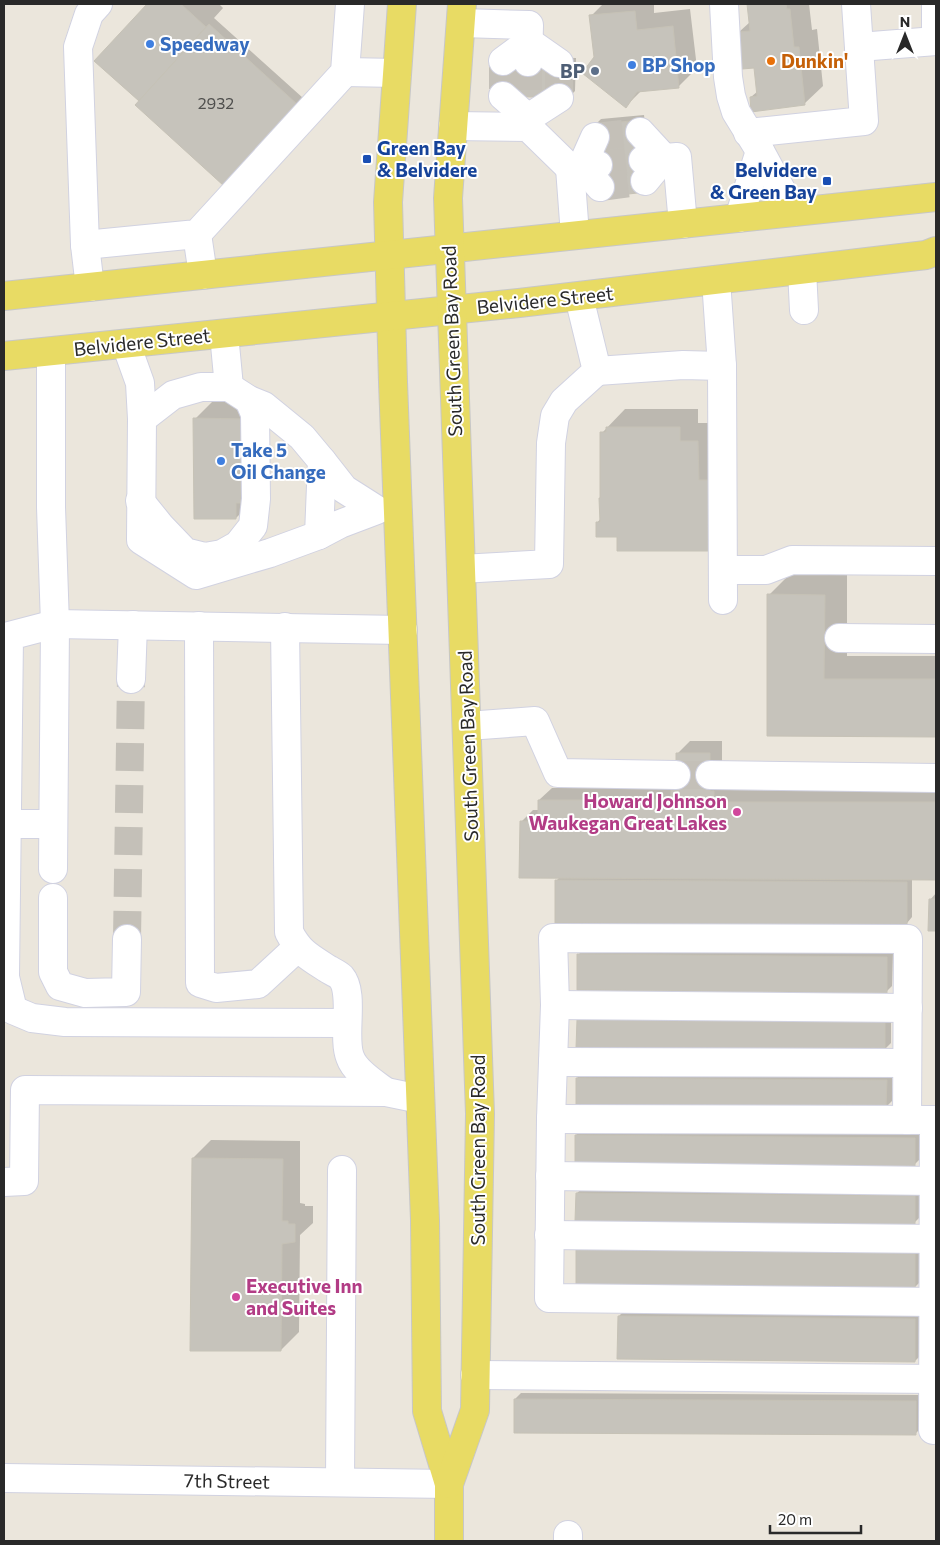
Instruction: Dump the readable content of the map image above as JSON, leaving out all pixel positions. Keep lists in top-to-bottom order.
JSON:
{
  "streets": {
    "main road": ["Belvidere Street", "South Green Bay Road"],
    "street": ["7th Street"]
  },
  "crossings": [
    ["Belvidere Street", "South Green Bay Road"],
    ["South Green Bay Road", "7th Street"]
  ],
  "places": {
    "other": [
      "Speedway",
      "Dunkin'",
      "BP Shop",
      "BP",
      "Take 5 Oil Change",
      "Howard Johnson Waukegan Great Lakes",
      "Executive Inn and Suites"
    ],
    "transit": ["Green Bay & Belvidere", "Belvidere & Green Bay"]
  },
  "house_numbers": ["2932"],
  "scale_bar": "20 m",
  "north": "top"
}
